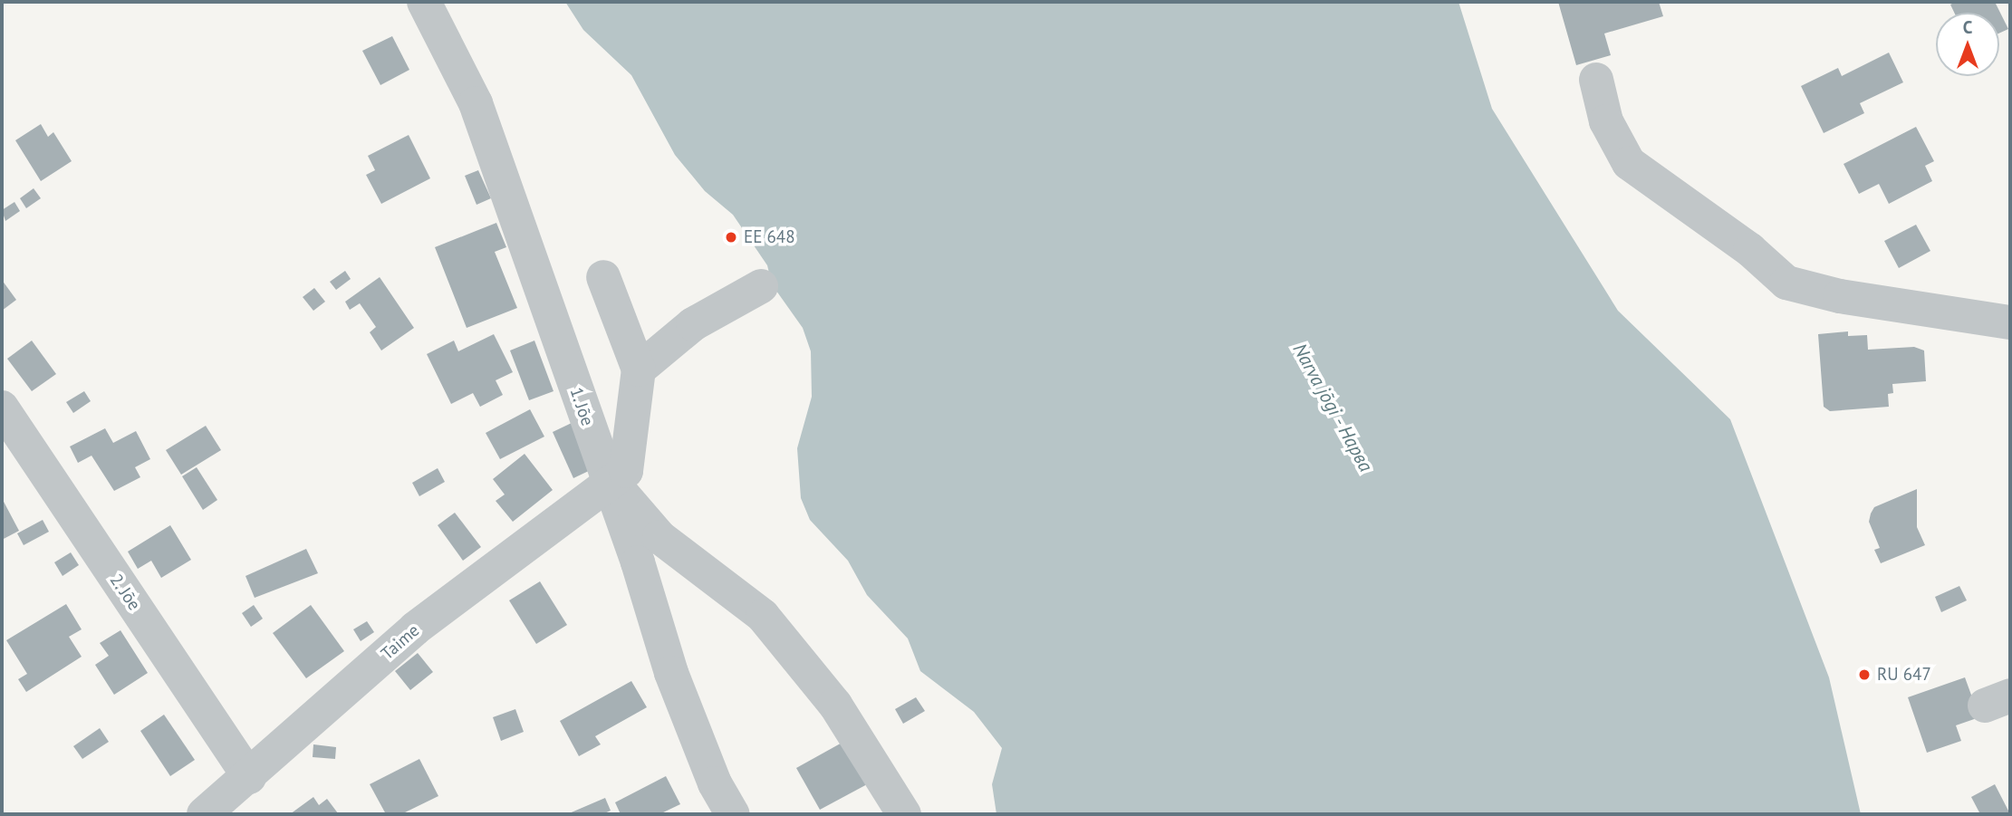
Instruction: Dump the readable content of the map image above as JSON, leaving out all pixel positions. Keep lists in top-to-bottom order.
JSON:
{
  "streets": {
    "street": ["1. Jõe", "2. Jõe", "Taime"]
  },
  "crossings": [
    ["1. Jõe", "Taime"],
    ["2. Jõe", "Taime"]
  ],
  "water": ["Narva jõgi - Нарва"],
  "places": ["EE 648", "RU 647"],
  "north": "top"
}
